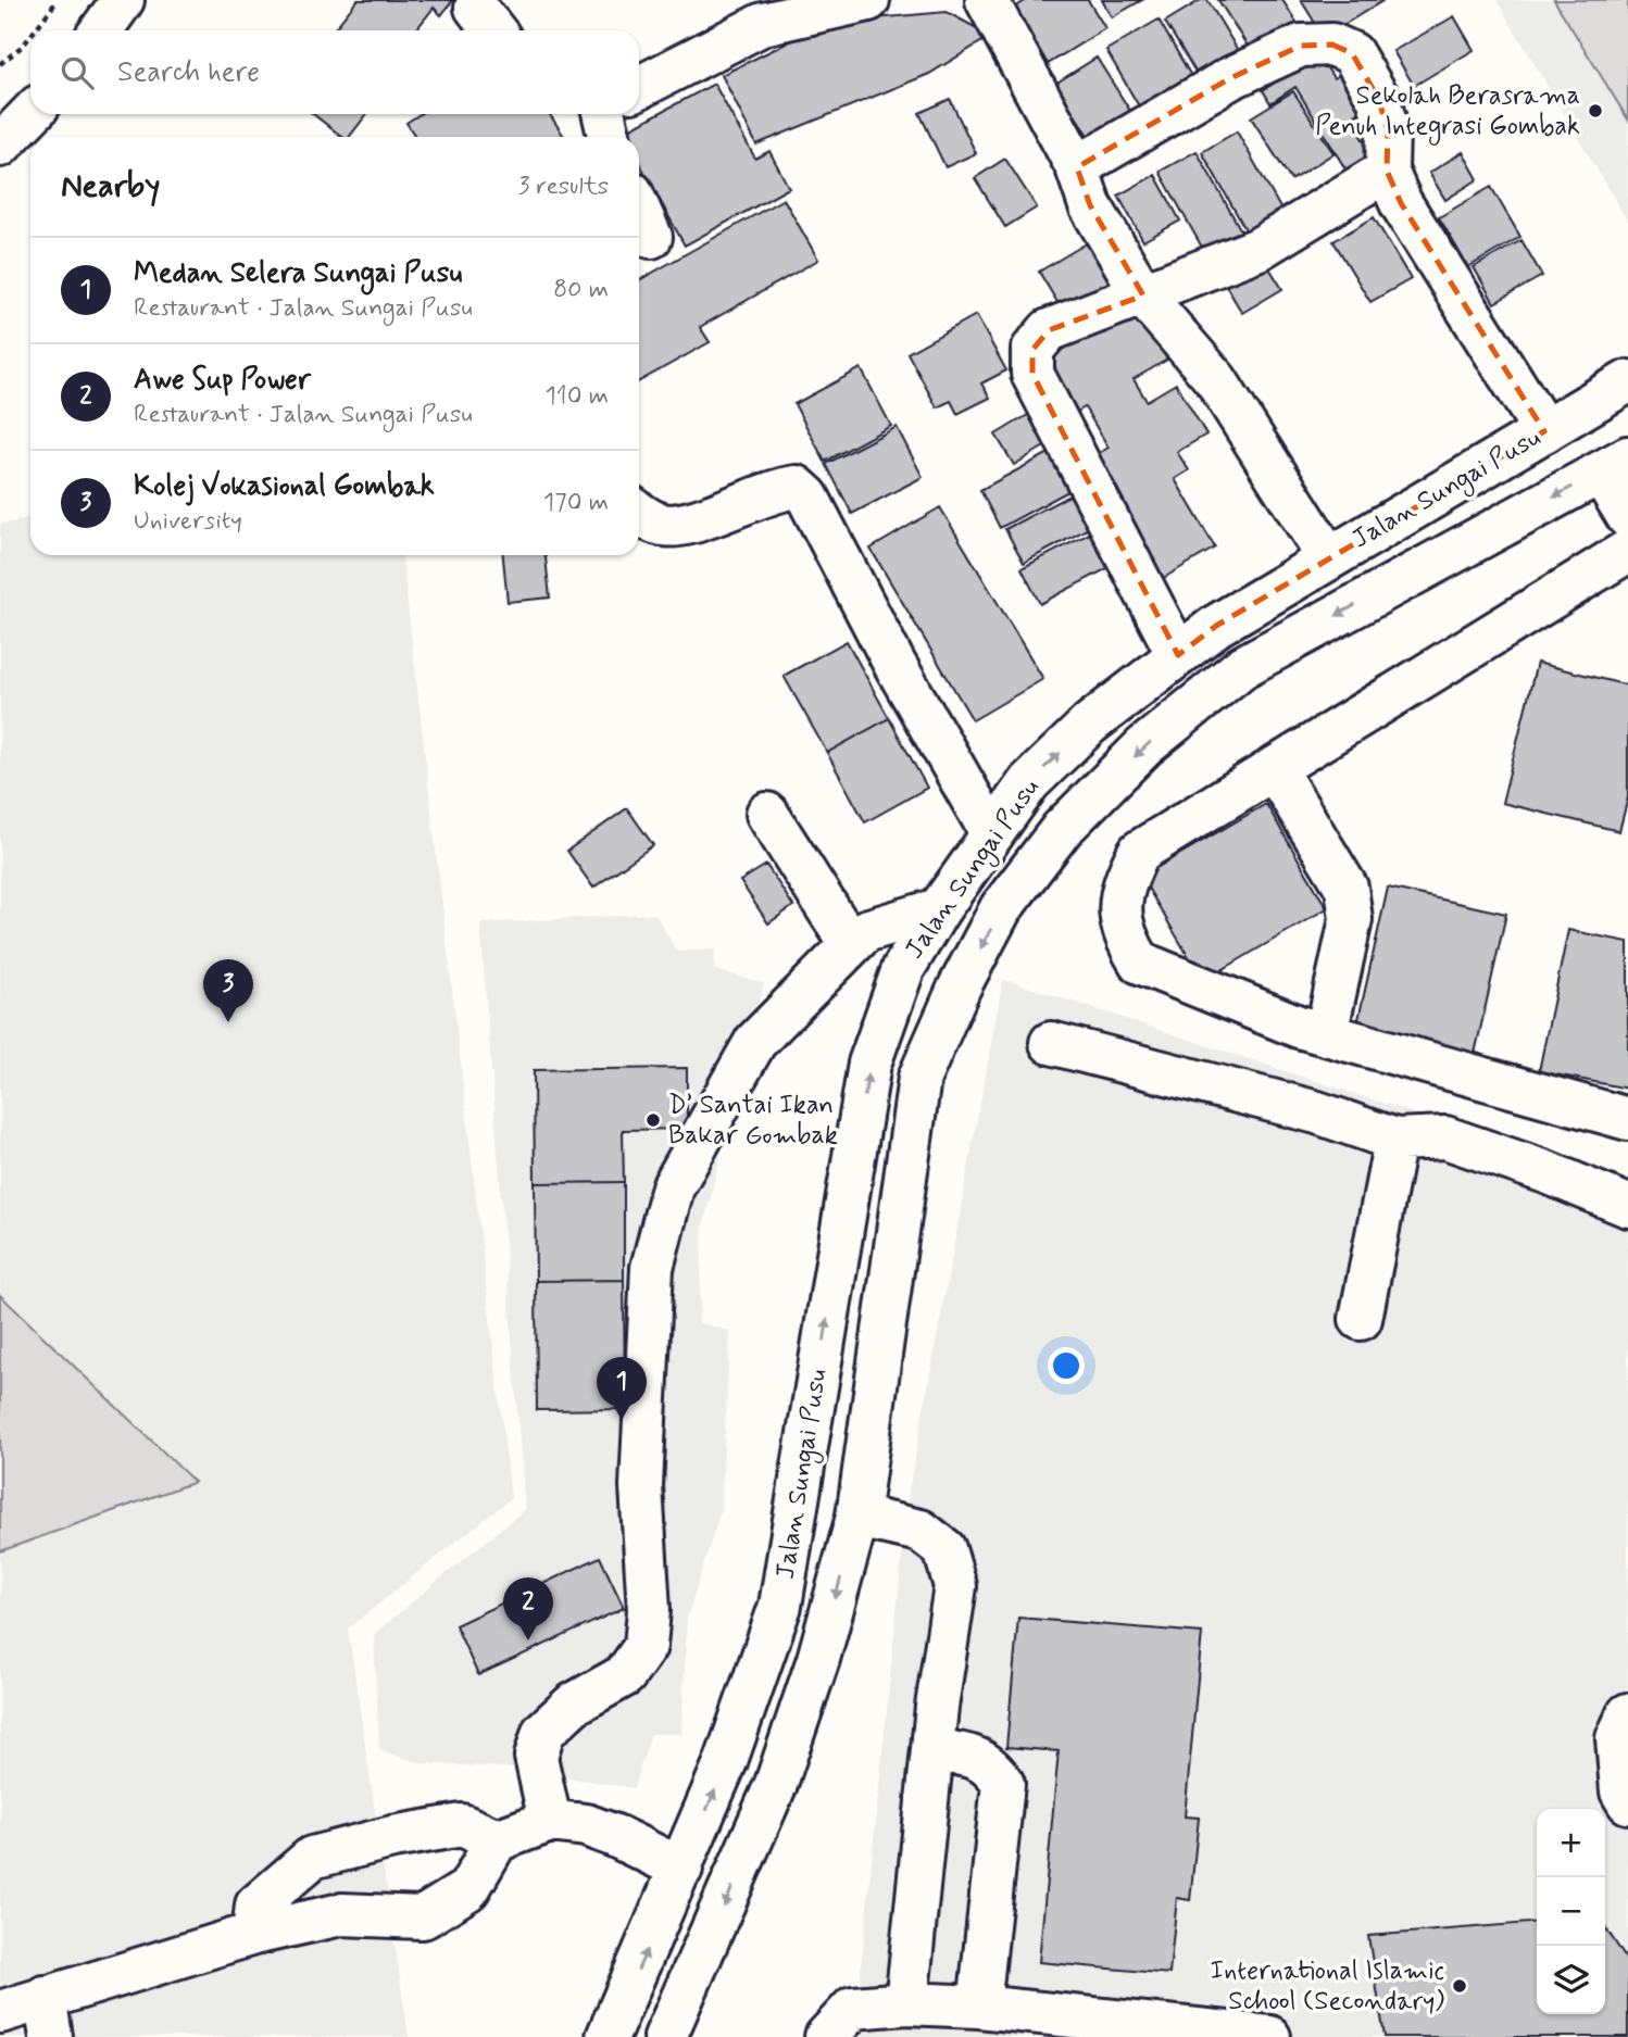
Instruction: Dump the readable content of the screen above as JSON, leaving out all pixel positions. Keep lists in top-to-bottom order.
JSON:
{
  "streets": {
    "street": ["Jalan Sungai Pusu"]
  },
  "places": ["Sekolah Berasrama Penuh Integrasi Gombak", "D’ Santai Ikan Bakar Gombak", "International Islamic School (Secondary)"],
  "page": {
    "search": "Search here",
    "heading": ["Nearby", "3 results"],
    "list": [
      {
        "mark": "1",
        "name": "Medan Selera Sungai Pusu",
        "note": "Restaurant · Jalan Sungai Pusu",
        "value": "80 m"
      },
      {
        "mark": "2",
        "name": "Awe Sup Power",
        "note": "Restaurant · Jalan Sungai Pusu",
        "value": "110 m"
      },
      {
        "mark": "3",
        "name": "Kolej Vokasional Gombak",
        "note": "University",
        "value": "170 m"
      }
    ],
    "pins": ["3", "1", "2"],
    "map_buttons": ["+", "−"]
  }
}
